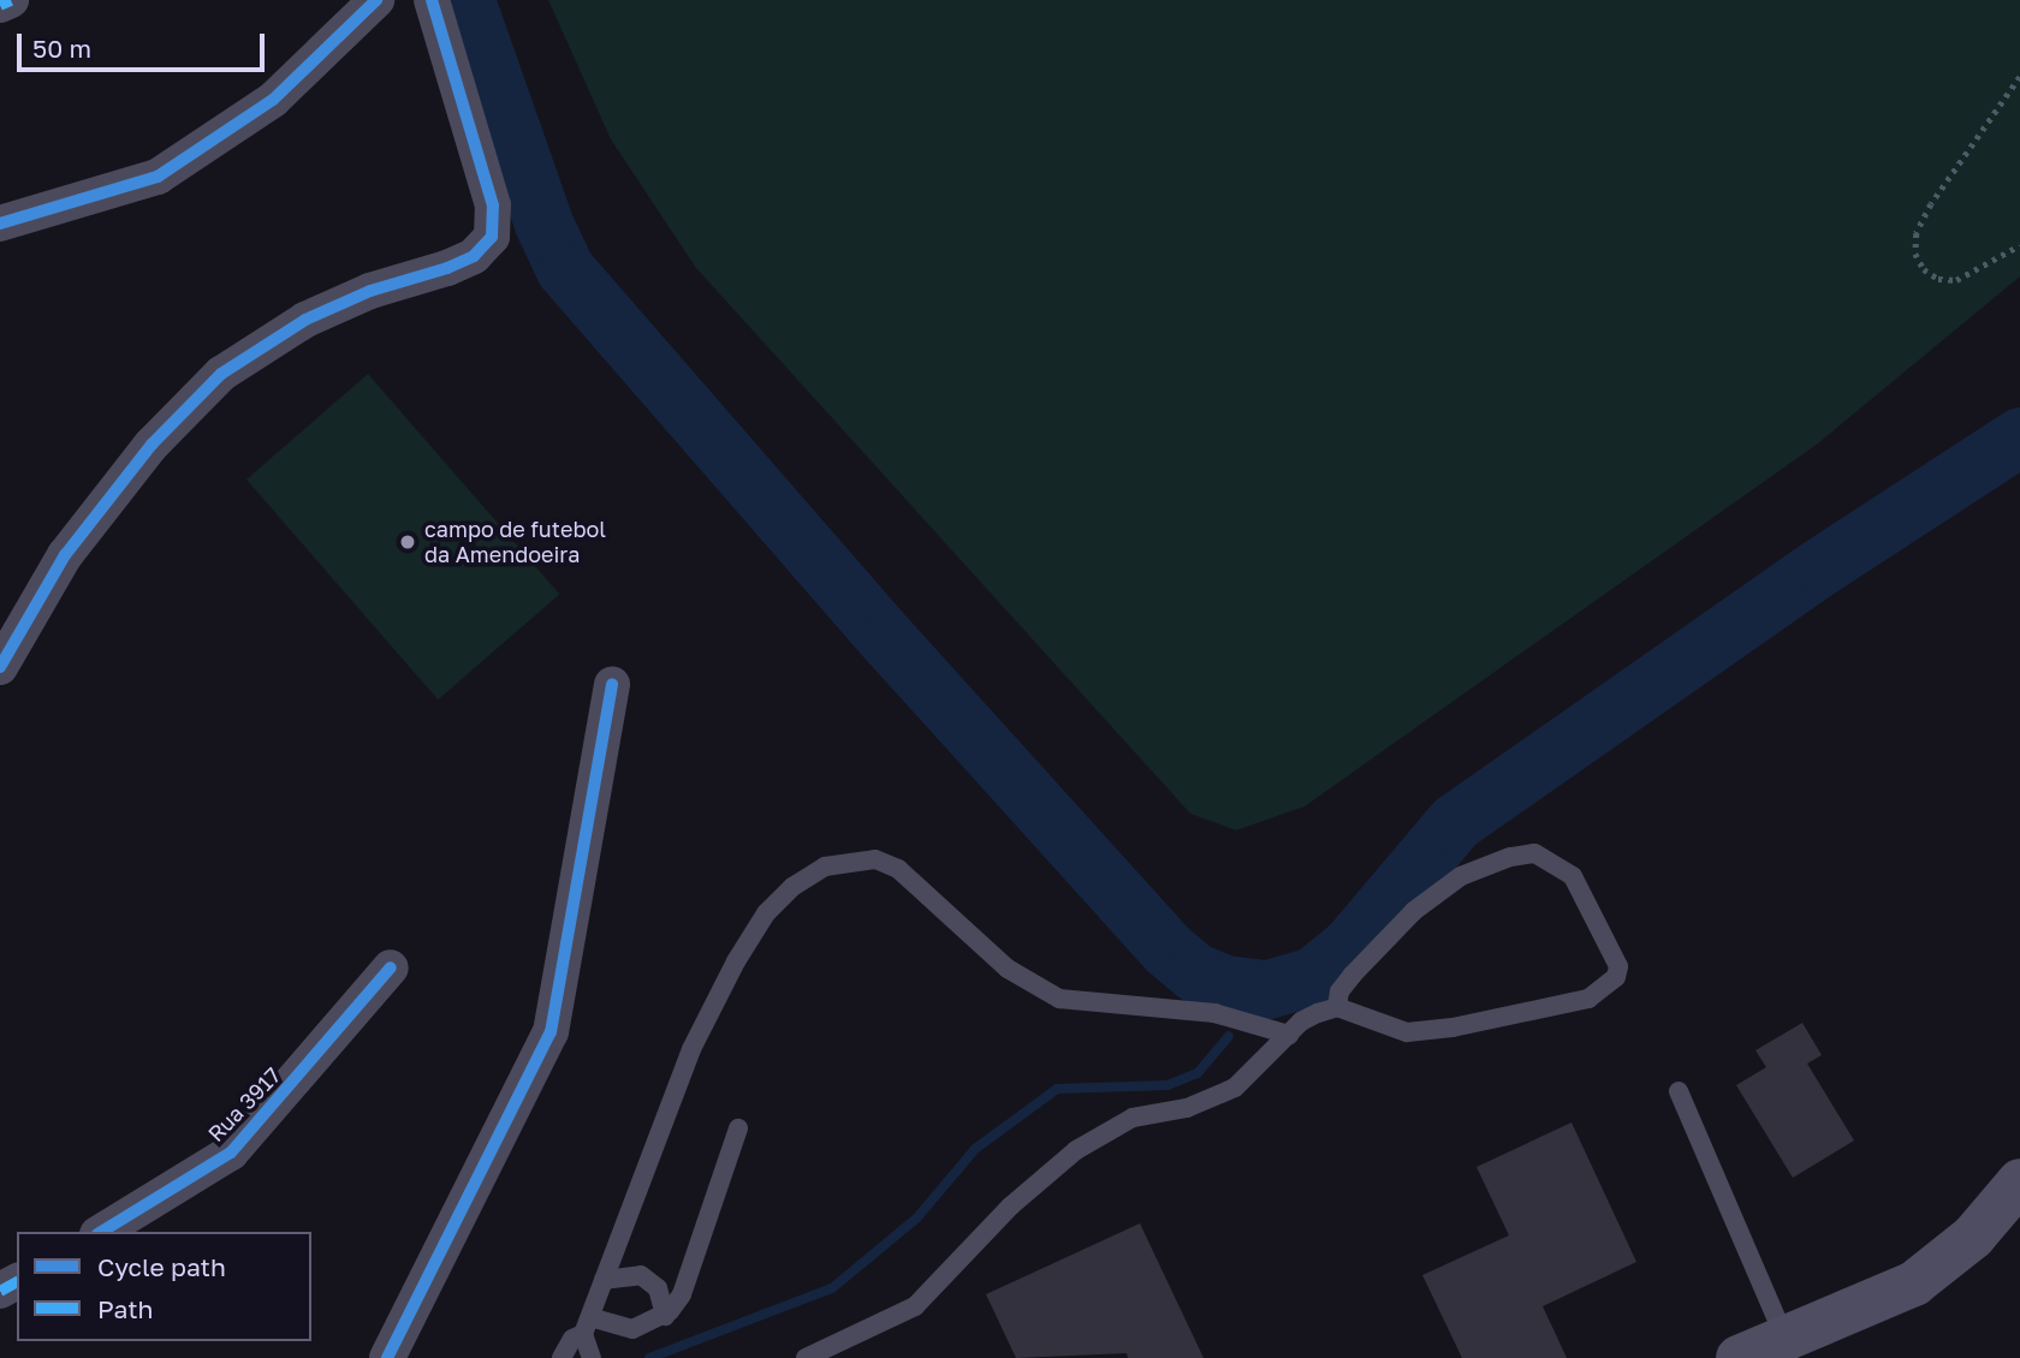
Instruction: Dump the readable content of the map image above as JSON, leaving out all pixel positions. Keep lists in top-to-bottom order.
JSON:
{
  "streets": {
    "street": ["Rua 3917"]
  },
  "places": ["campo de futebol da Amendoeira"],
  "legend": ["Cycle path", "Path"],
  "scale_bar": "50 m"
}
